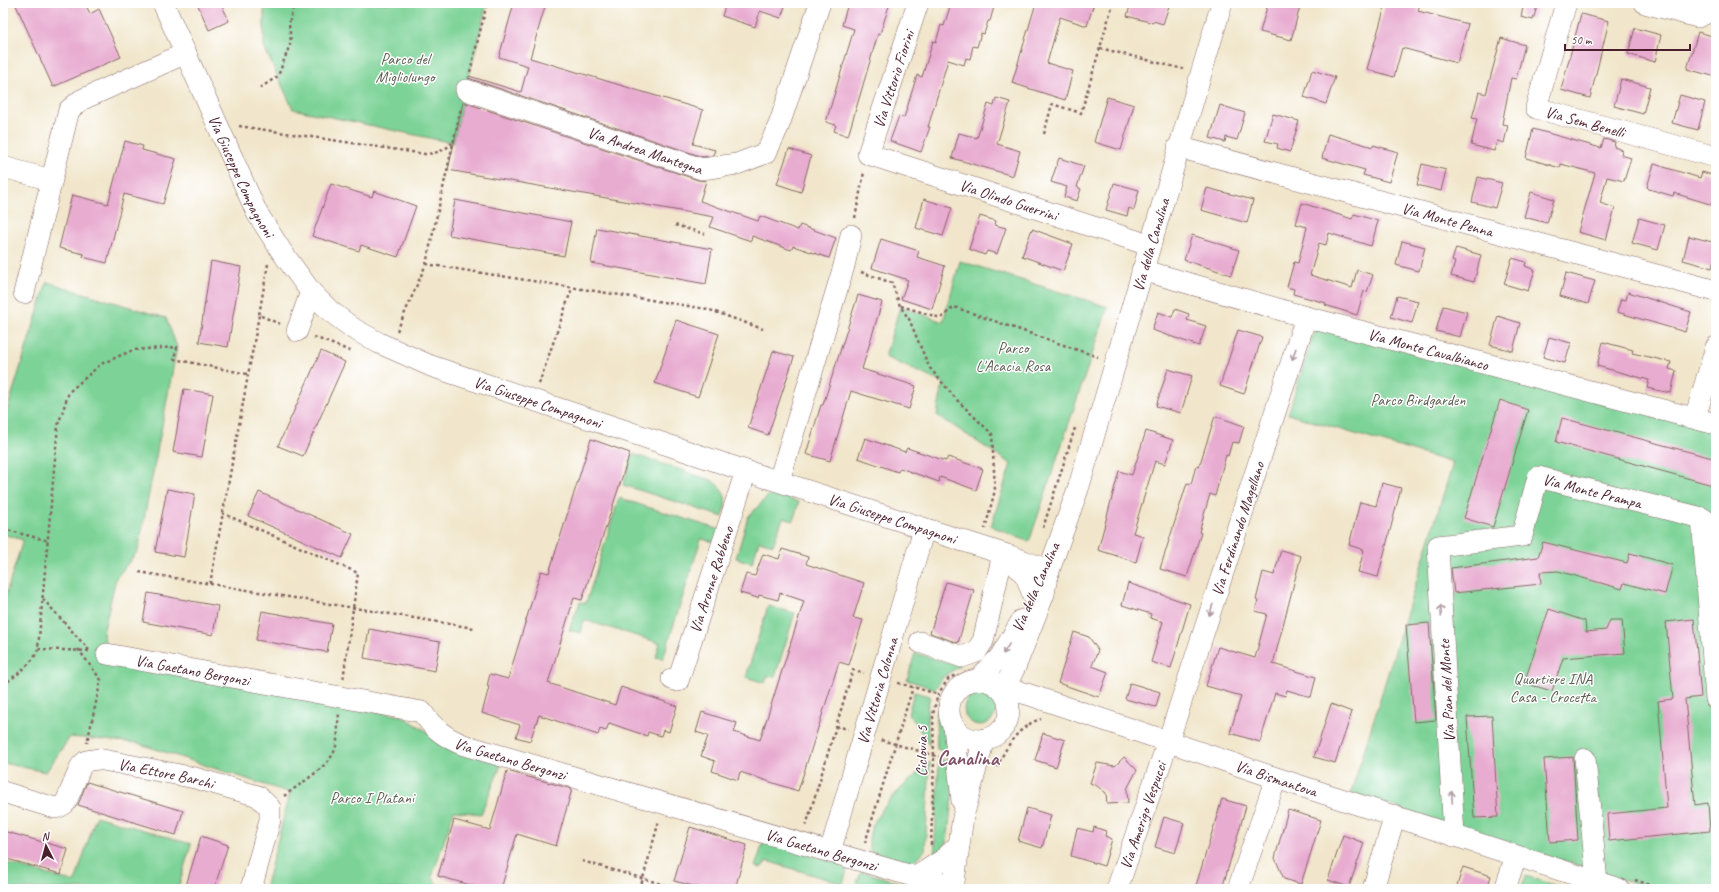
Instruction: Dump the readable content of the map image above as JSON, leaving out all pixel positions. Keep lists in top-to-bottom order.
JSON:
{
  "streets": {
    "street": [
      "Via Vittorio Fiorini",
      "Via Sem Benelli",
      "Via Andrea Mantegna",
      "Via Giuseppe Compagnoni",
      "Via Olindo Guerrini",
      "Via Monte Penna",
      "Via della Canalina",
      "Via Monte Cavalbianco",
      "Via Monte Prampa",
      "Via Ferdinando Magellano",
      "Via Aronne Rabbeno",
      "Via Gaetano Bergonzi",
      "Via Vittoria Colonna",
      "Via Pian del Monte",
      "Via Ettore Barchi",
      "Via Bismantova",
      "Via Amerigo Vespucci"
    ],
    "path": ["Ciclovia 5"]
  },
  "crossings": [
    ["Via Vittorio Fiorini", "Via Olindo Guerrini"],
    ["Via Giuseppe Compagnoni", "Via della Canalina"],
    ["Via Giuseppe Compagnoni", "Via Aronne Rabbeno"],
    ["Via Giuseppe Compagnoni", "Via Vittoria Colonna"],
    ["Via Olindo Guerrini", "Via della Canalina"],
    ["Via Monte Penna", "Via della Canalina"],
    ["Via della Canalina", "Via Monte Cavalbianco"],
    ["Via della Canalina", "Ciclovia 5"],
    ["Via della Canalina", "Via Bismantova"],
    ["Via Monte Cavalbianco", "Via Ferdinando Magellano"],
    ["Via Monte Prampa", "Via Pian del Monte"],
    ["Via Ferdinando Magellano", "Via Bismantova"],
    ["Via Ferdinando Magellano", "Via Amerigo Vespucci"],
    ["Via Gaetano Bergonzi", "Via Vittoria Colonna"],
    ["Via Gaetano Bergonzi", "Ciclovia 5"],
    ["Via Pian del Monte", "Via Bismantova"],
    ["Ciclovia 5", "Via Bismantova"],
    ["Via Bismantova", "Via Amerigo Vespucci"]
  ],
  "one_way": ["Via Ferdinando Magellano"],
  "districts": ["Canalina"],
  "parks": [
    "Parco del Migliolungo",
    "Parco L'Acacia Rosa",
    "Parco Birdgarden",
    "Quartiere INA Casa - Crocetta",
    "Parco I Platani"
  ],
  "scale_bar": "50 m",
  "north": "top"
}
